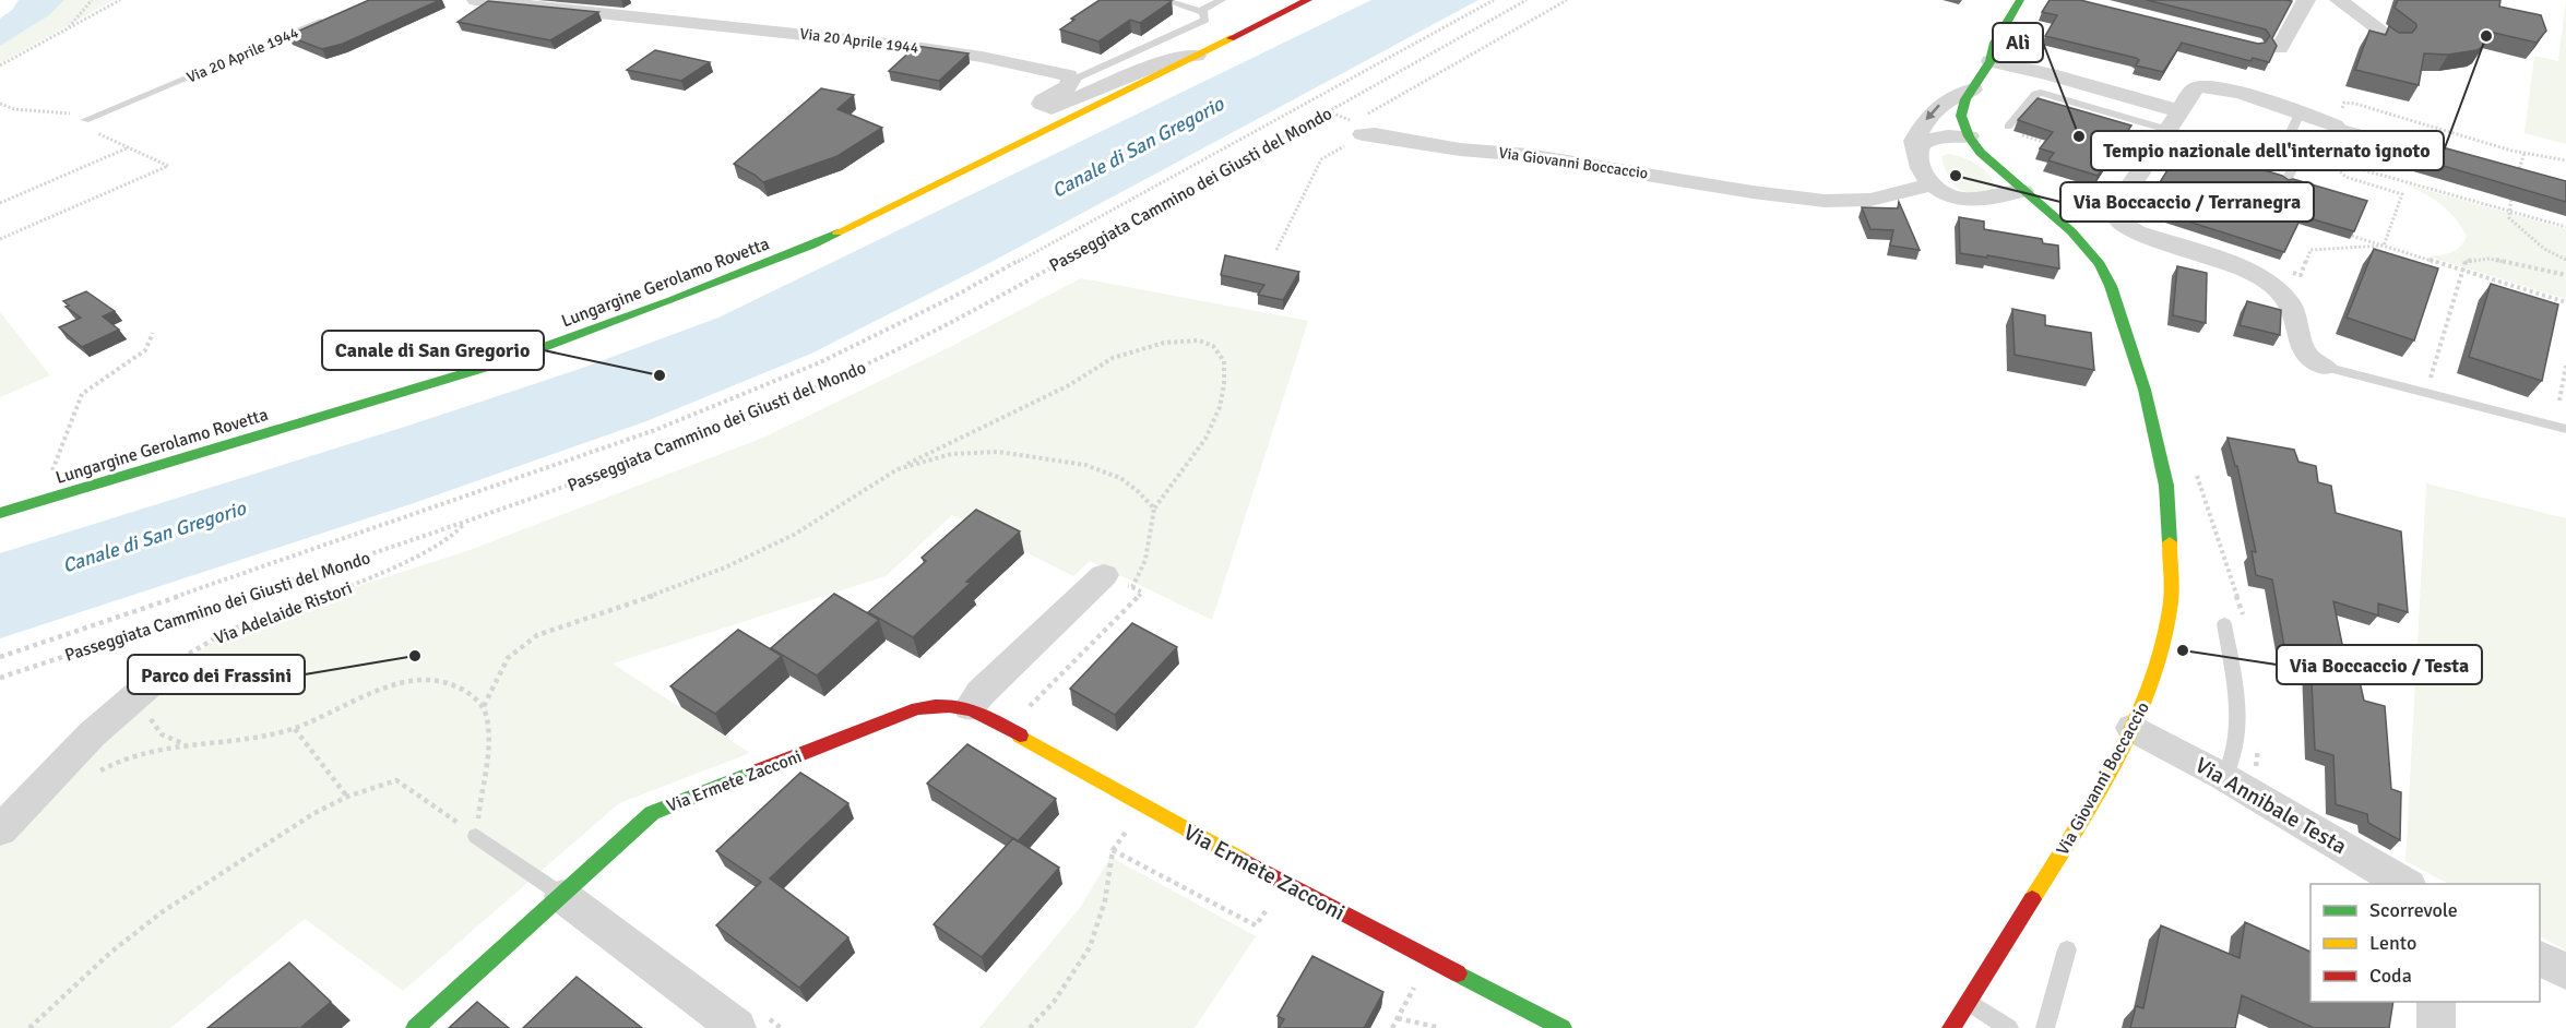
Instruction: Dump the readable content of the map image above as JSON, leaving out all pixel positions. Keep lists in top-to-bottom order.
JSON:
{
  "streets": {
    "street": [
      "Via 20 Aprile 1944",
      "Via Giovanni Boccaccio",
      "Lungargine Gerolamo Rovetta",
      "Via Ermete Zacconi",
      "Via Annibale Testa"
    ],
    "path": ["Passeggiata Cammino dei Giusti del Mondo", "Via Adelaide Ristori"]
  },
  "crossings": [
    ["Via Giovanni Boccaccio", "Via Annibale Testa"],
    ["Passeggiata Cammino dei Giusti del Mondo", "Via Adelaide Ristori"]
  ],
  "water": ["Canale di San Gregorio"],
  "places": [
    "Tempio nazionale dell'internato ignoto",
    "Alì",
    "Via Boccaccio / Terranegra",
    "Canale di San Gregorio",
    "Via Boccaccio / Testa",
    "Parco dei Frassini"
  ],
  "legend": ["Scorrevole", "Lento", "Coda"]
}
